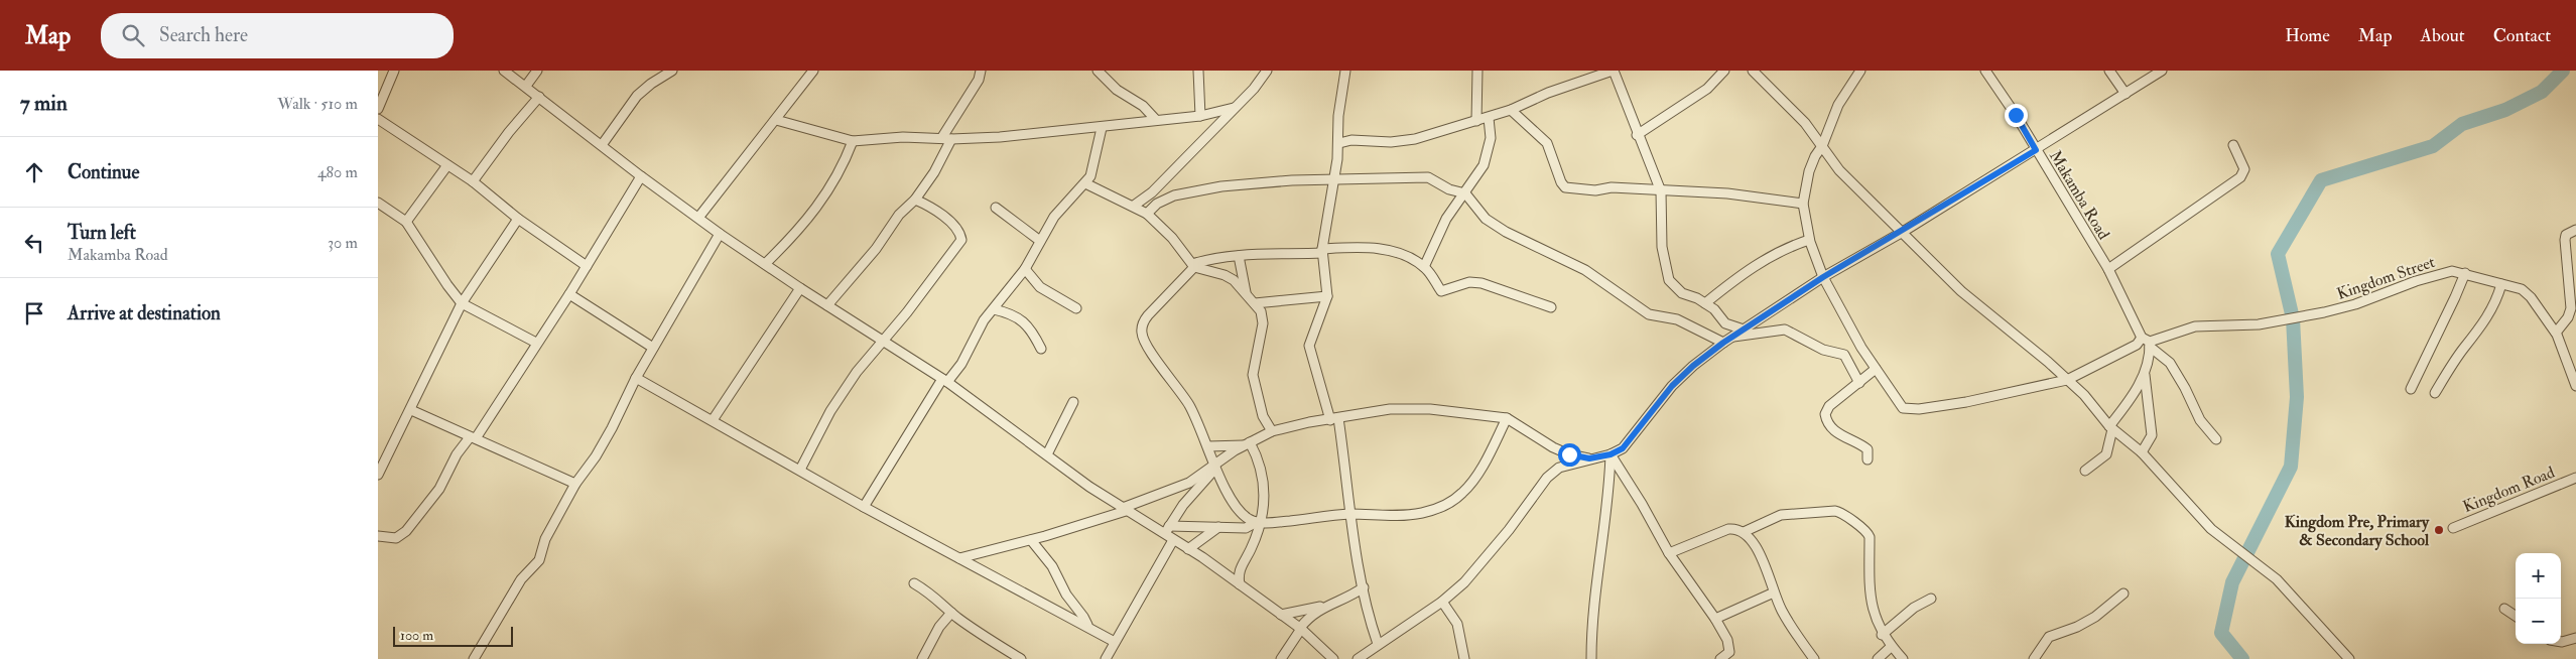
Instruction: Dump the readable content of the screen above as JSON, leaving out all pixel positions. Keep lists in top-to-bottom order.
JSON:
{
  "streets": {
    "street": ["Makamba Road", "Kingdom Street", "Kingdom Road"]
  },
  "crossings": [
    ["Makamba Road", "Kingdom Street"]
  ],
  "places": ["Kingdom Pre, Primary & Secondary School"],
  "scale_bar": "100 m",
  "page": {
    "header": "Map",
    "search": "Search here",
    "nav": [
      "Home",
      "Map",
      "About",
      "Contact"
    ],
    "heading": ["7 min", "Walk · 510 m"],
    "list": [
      ["Continue", "480 m"],
      ["Turn left", "Makamba Road", "30 m"],
      "Arrive at destination"
    ],
    "map_buttons": ["+", "−"],
    "scale": "100 m"
  }
}
